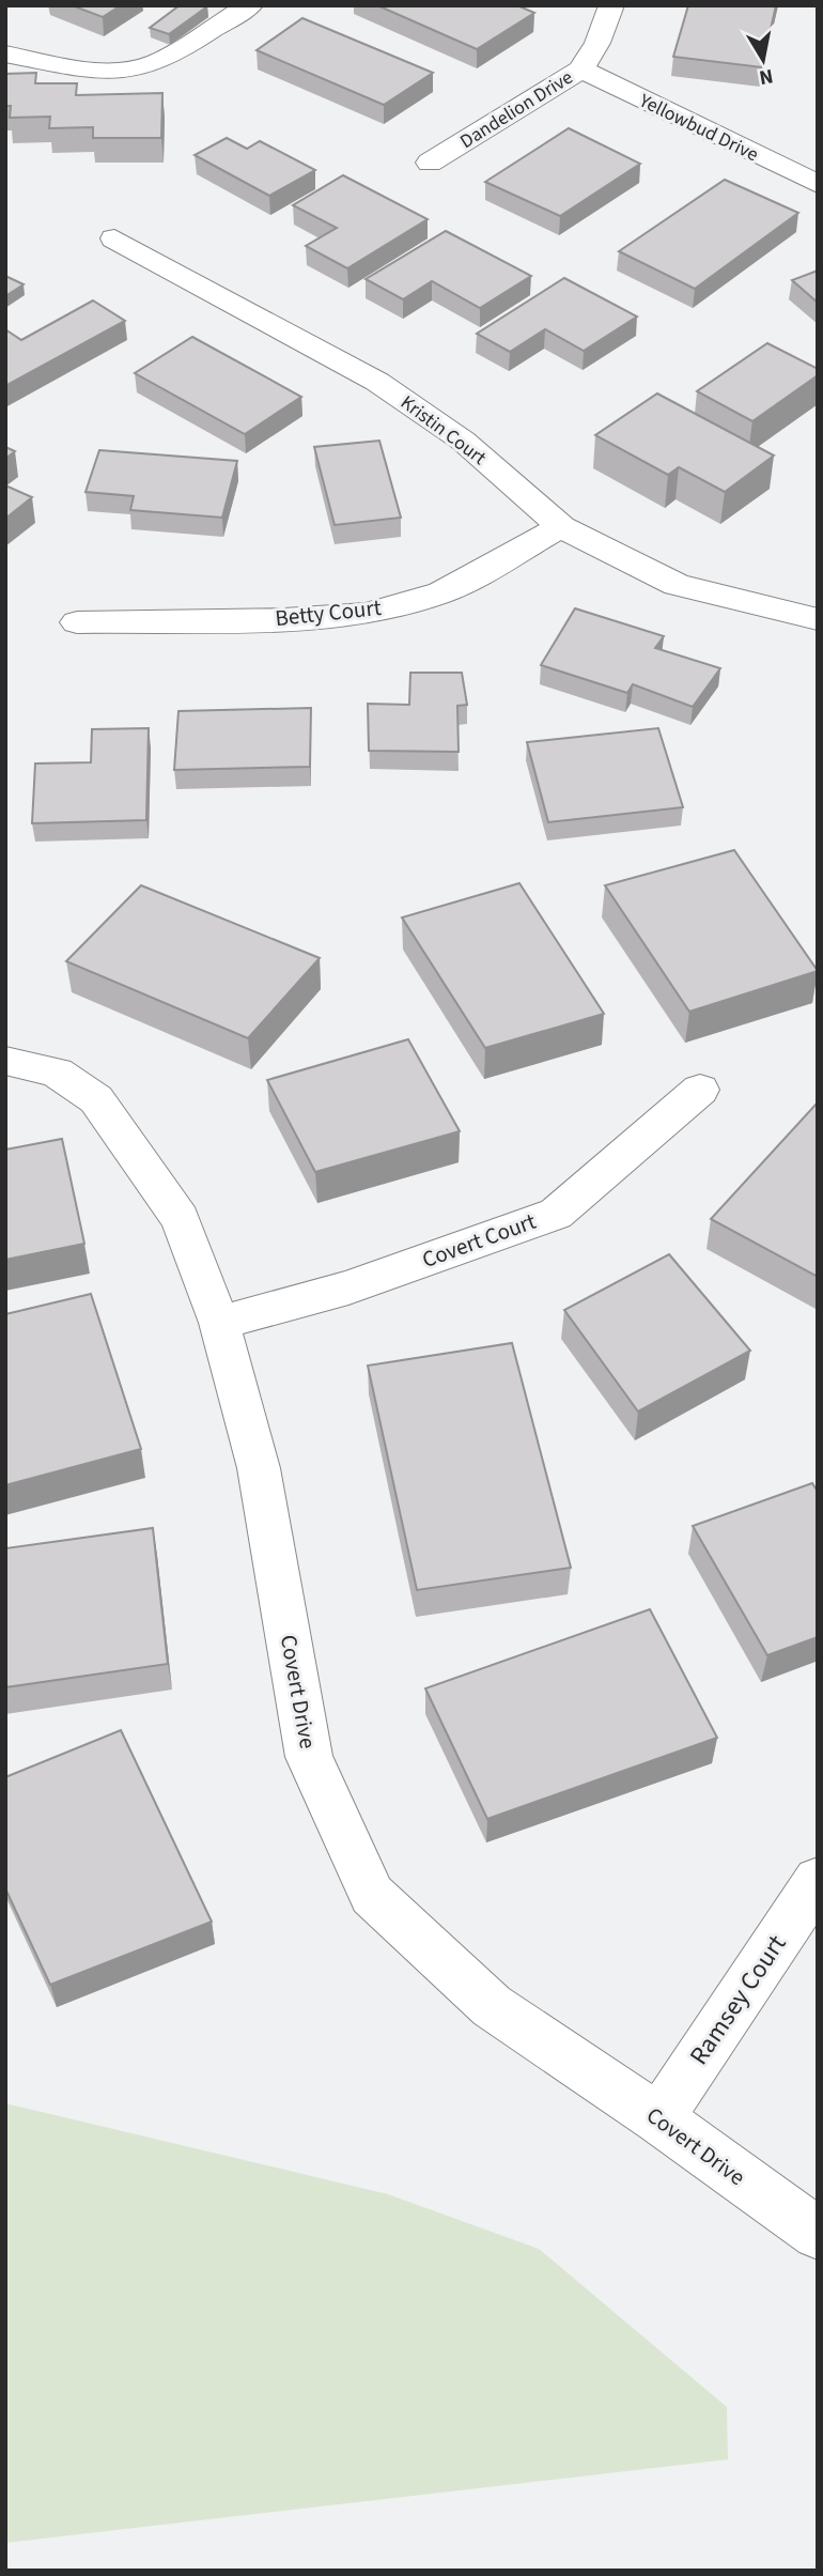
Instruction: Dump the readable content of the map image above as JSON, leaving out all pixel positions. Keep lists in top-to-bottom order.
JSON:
{
  "streets": {
    "street": [
      "Dandelion Drive",
      "Yellowbud Drive",
      "Kristin Court",
      "Betty Court",
      "Covert Court",
      "Covert Drive",
      "Ramsey Court"
    ]
  },
  "crossings": [
    ["Dandelion Drive", "Yellowbud Drive"],
    ["Kristin Court", "Betty Court"],
    ["Covert Court", "Covert Drive"],
    ["Covert Drive", "Ramsey Court"]
  ],
  "north": "bottom"
}
